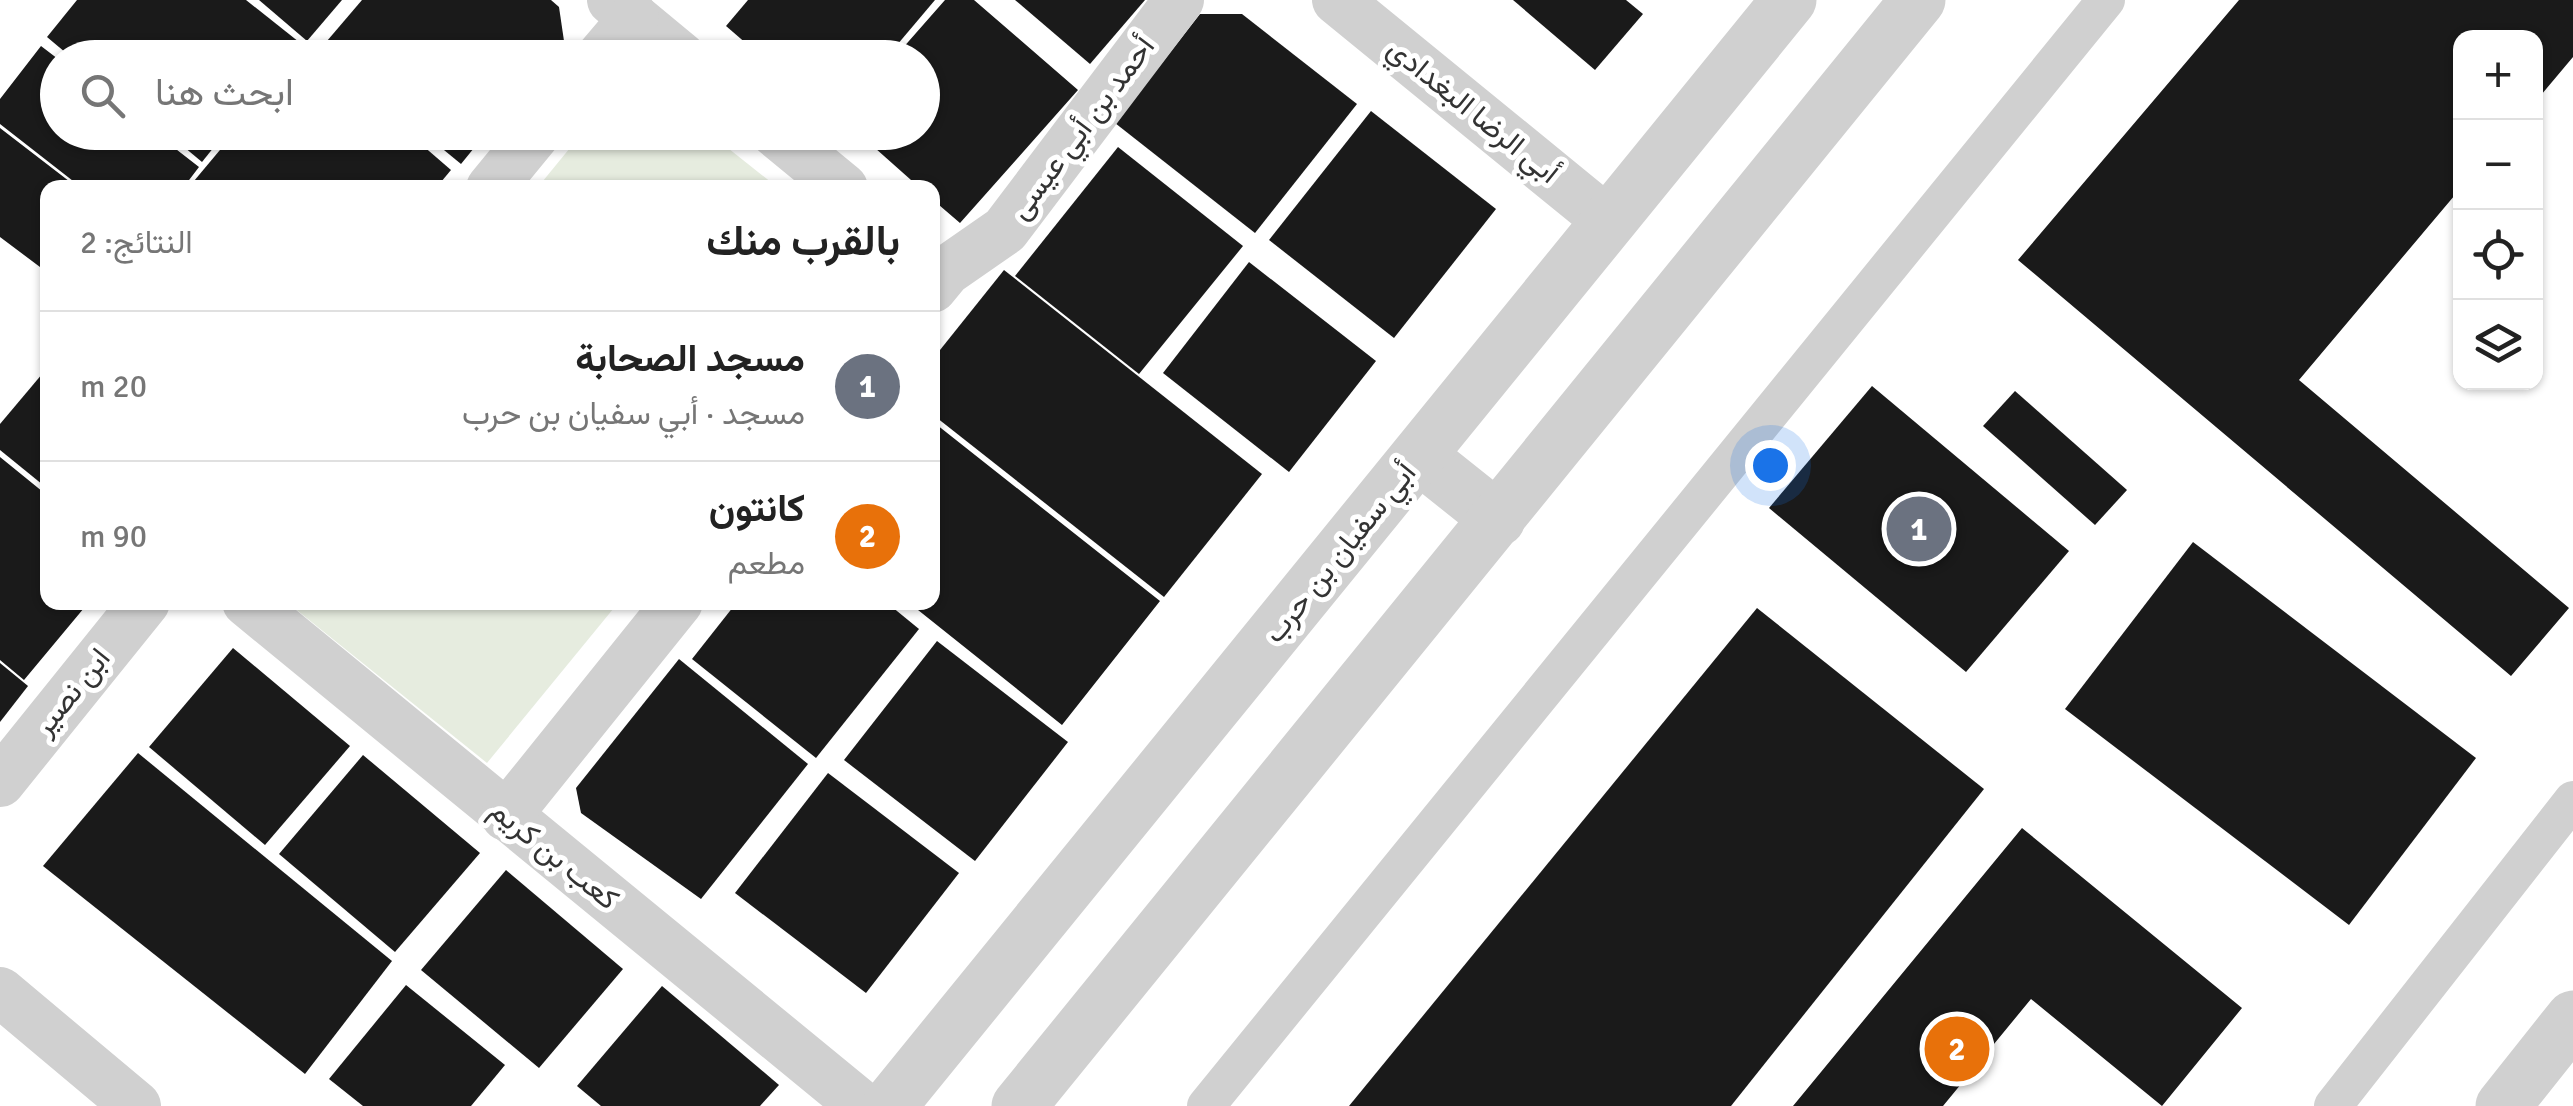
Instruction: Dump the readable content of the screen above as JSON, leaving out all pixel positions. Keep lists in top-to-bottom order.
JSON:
{
  "streets": {
    "street": [
      "أبي الرضا البغدادي",
      "أحمد بن أبي عيسى",
      "أبي سفيان بن حرب",
      "ابن نصير",
      "كعب بن كريم"
    ]
  },
  "crossings": [
    ["أبي الرضا البغدادي", "أبي سفيان بن حرب"]
  ],
  "page": {
    "map_buttons": ["+", "−"],
    "search": "ابحث هنا",
    "heading": ["بالقرب منك", "النتائج: 2"],
    "list": [
      {
        "mark": "1",
        "name": "مسجد الصحابة",
        "note": "مسجد · أبي سفيان بن حرب",
        "value": "20 m"
      },
      {
        "mark": "2",
        "name": "كانتون",
        "note": "مطعم",
        "value": "90 m"
      }
    ],
    "pins": ["1", "2"]
  }
}
